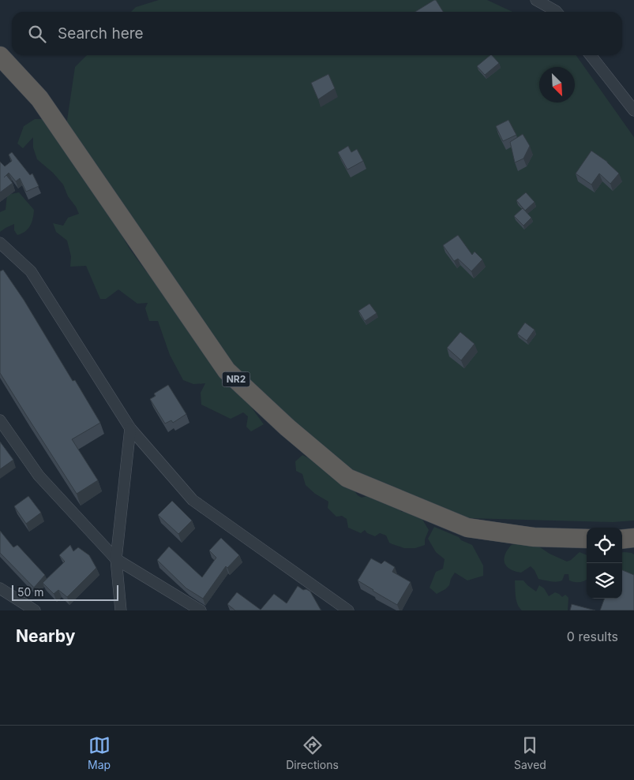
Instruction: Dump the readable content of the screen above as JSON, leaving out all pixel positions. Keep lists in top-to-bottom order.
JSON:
{
  "streets": {
    "highway": ["NR2"]
  },
  "scale_bar": "50 m",
  "north": "bottom right",
  "page": {
    "search": "Search here",
    "scale": "50 m",
    "heading": ["Nearby", "0 results"],
    "nav": ["Map", "Directions", "Saved"]
  }
}
